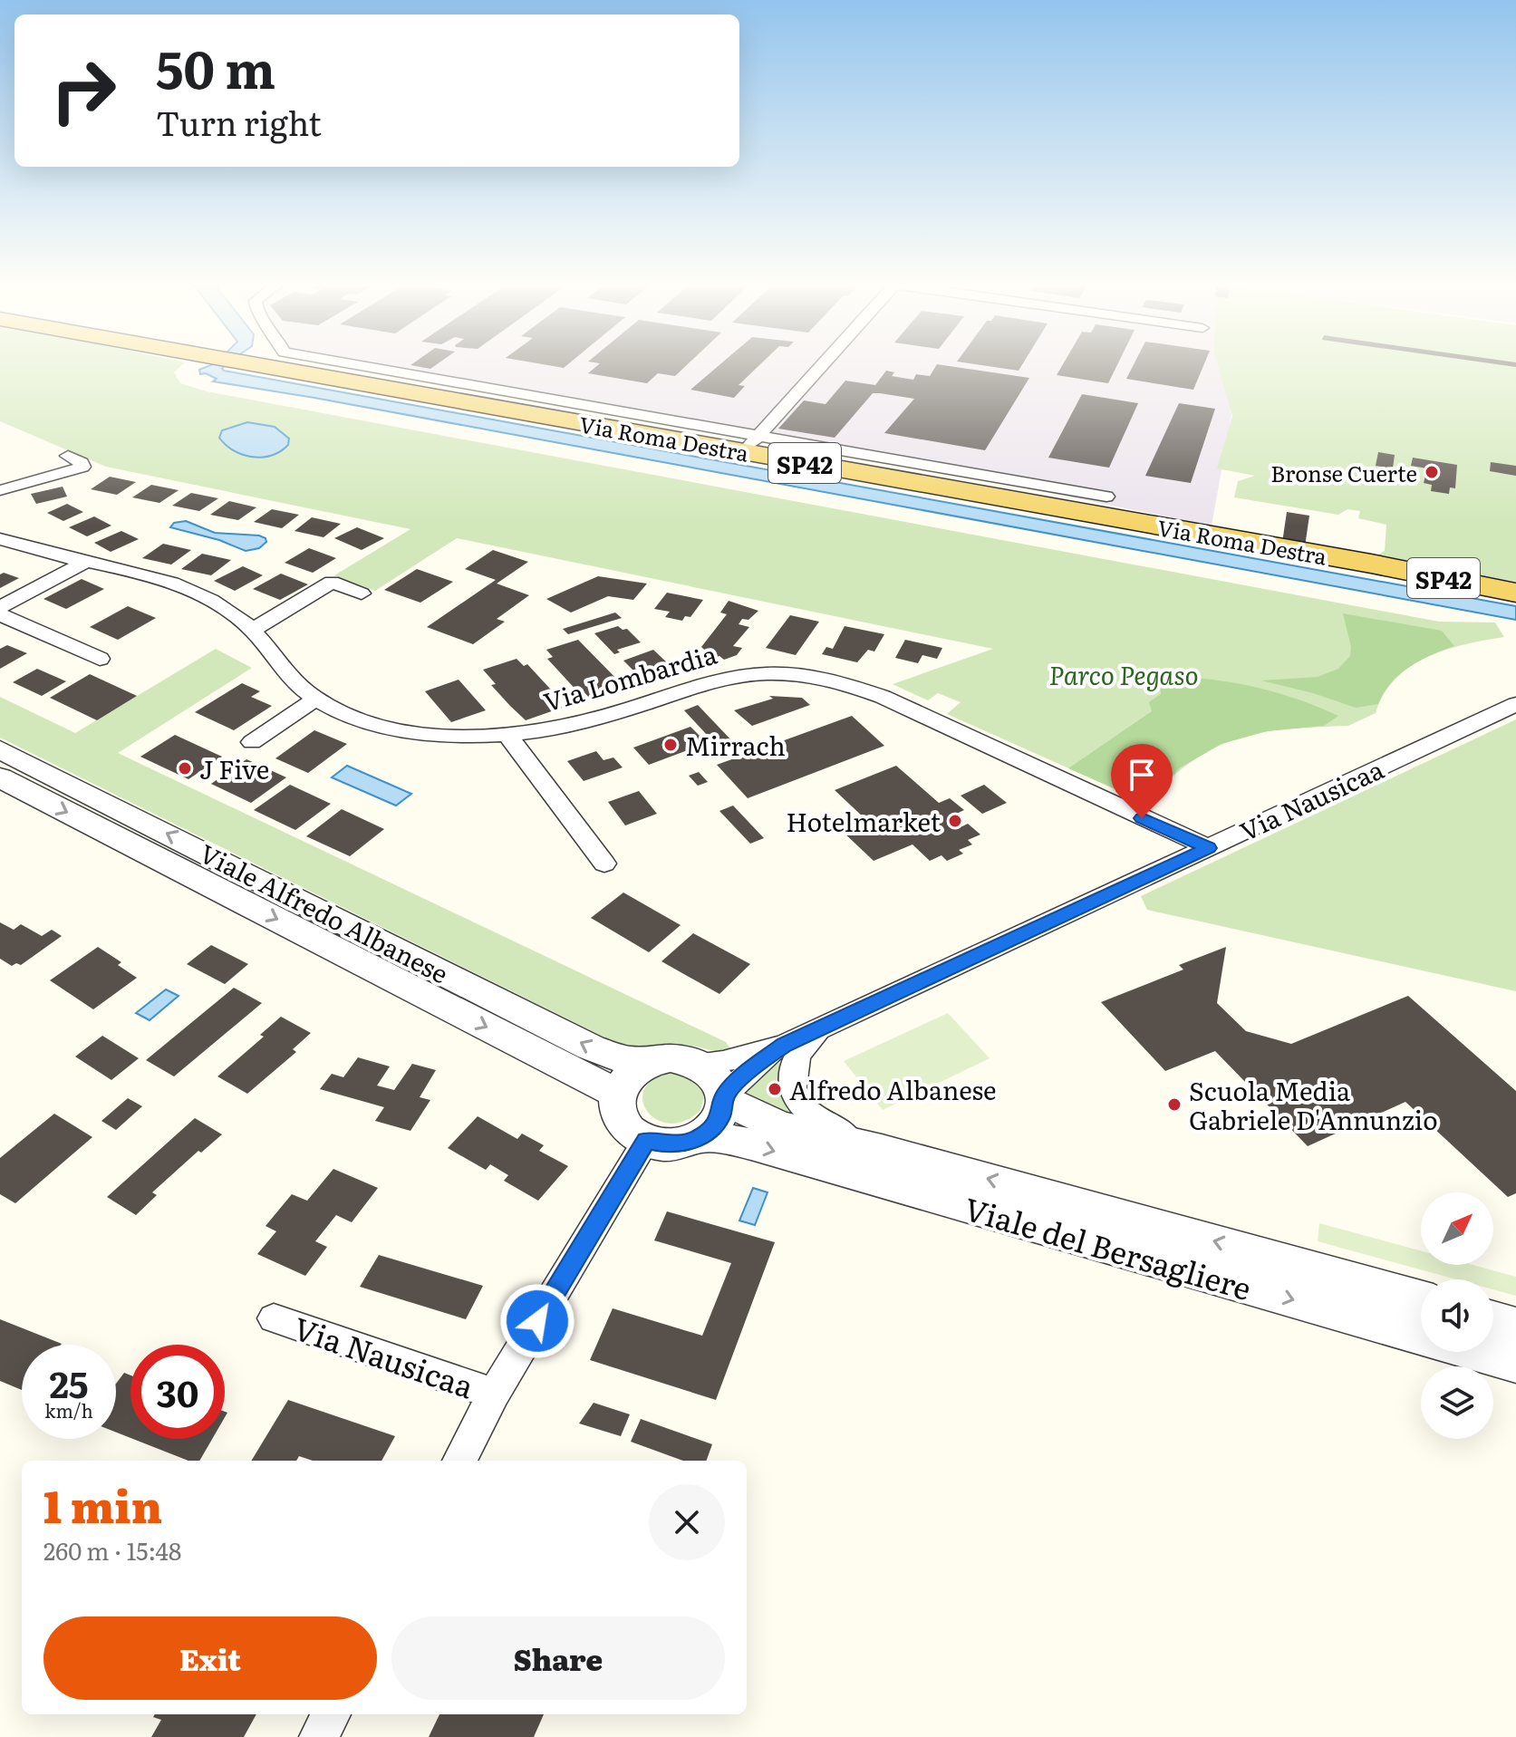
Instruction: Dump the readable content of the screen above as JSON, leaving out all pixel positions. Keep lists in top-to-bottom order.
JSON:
{
  "streets": {
    "main road": ["Via Roma Destra", "SP42"],
    "street": [
      "Via Lombardia",
      "Via Nausicaa",
      "Viale Alfredo Albanese",
      "Viale del Bersagliere"
    ]
  },
  "crossings": [
    ["Via Lombardia", "Via Nausicaa"],
    ["Via Nausicaa", "Viale Alfredo Albanese"],
    ["Via Nausicaa", "Viale del Bersagliere"],
    ["Viale Alfredo Albanese", "Viale del Bersagliere"]
  ],
  "parks": ["Parco Pegaso"],
  "places": [
    "Bronse Cuerte",
    "Mirrach",
    "J Five",
    "Hotelmarket",
    "Alfredo Albanese",
    "Scuola Media Gabriele D'Annunzio"
  ],
  "north": "top right",
  "page": {
    "turn": ["50 m", "Turn right"],
    "speed": "25 km/h",
    "limit": "30",
    "heading": ["1 min", "260 m · 15:48"],
    "buttons": ["Exit", "Share"]
  }
}
